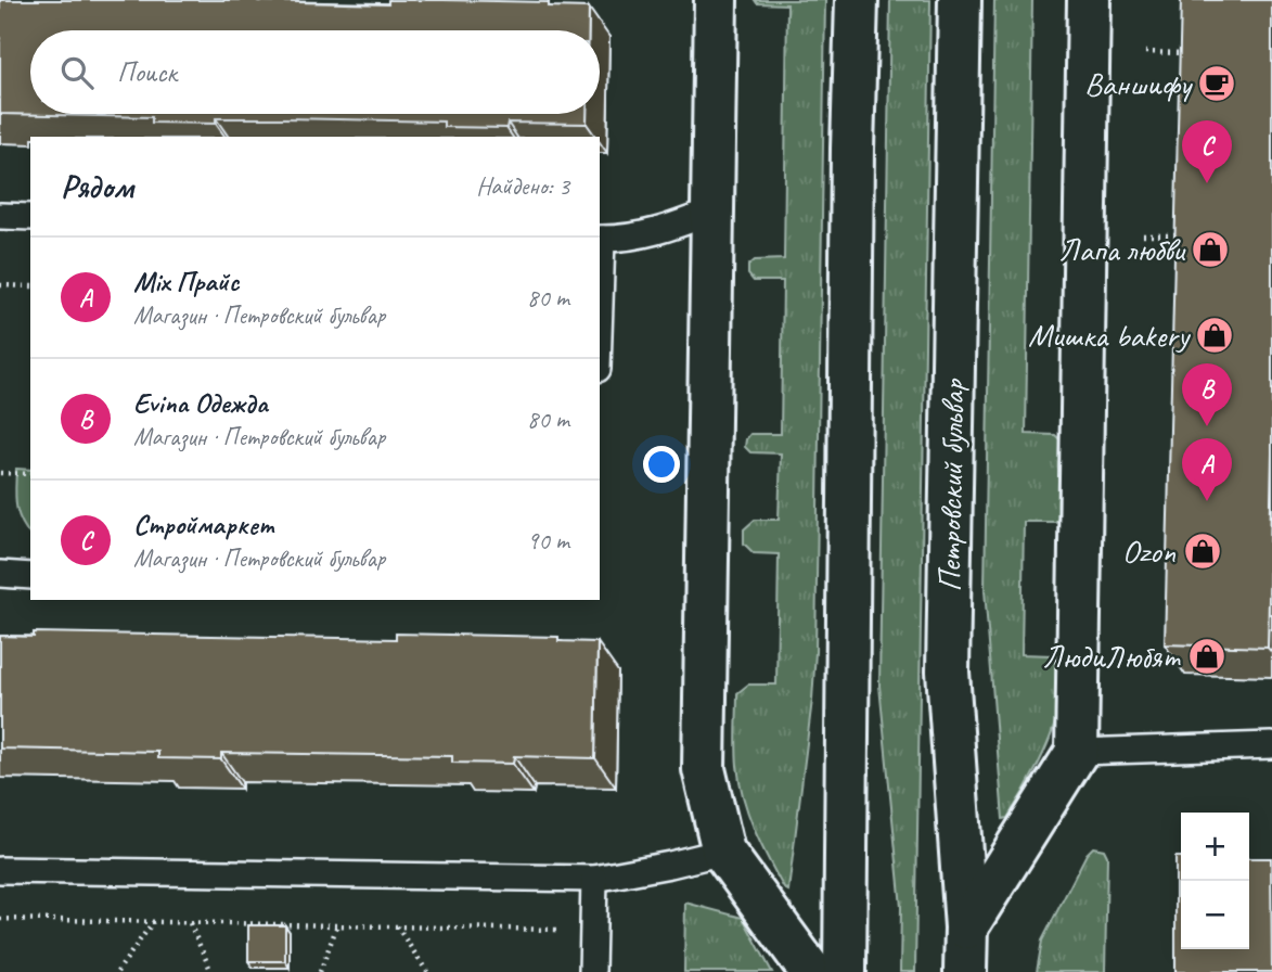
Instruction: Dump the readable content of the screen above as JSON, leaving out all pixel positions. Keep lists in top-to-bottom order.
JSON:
{
  "streets": {
    "street": ["Петровский бульвар"]
  },
  "places": {
    "cafe": ["Ваншифу"],
    "shop": [
      "Лапа любви",
      "Мишка bakery",
      "Ozon",
      "ЛюдиЛюбят"
    ]
  },
  "page": {
    "search": "Поиск",
    "pins": ["C", "B", "A"],
    "heading": ["Рядом", "Найдено: 3"],
    "list": [
      {
        "mark": "A",
        "name": "Mix Прайс",
        "note": "Магазин · Петровский бульвар",
        "value": "80 m"
      },
      {
        "mark": "B",
        "name": "Evina Одежда",
        "note": "Магазин · Петровский бульвар",
        "value": "80 m"
      },
      {
        "mark": "C",
        "name": "Строймаркет",
        "note": "Магазин · Петровский бульвар",
        "value": "90 m"
      }
    ],
    "map_buttons": ["+", "−"]
  }
}
